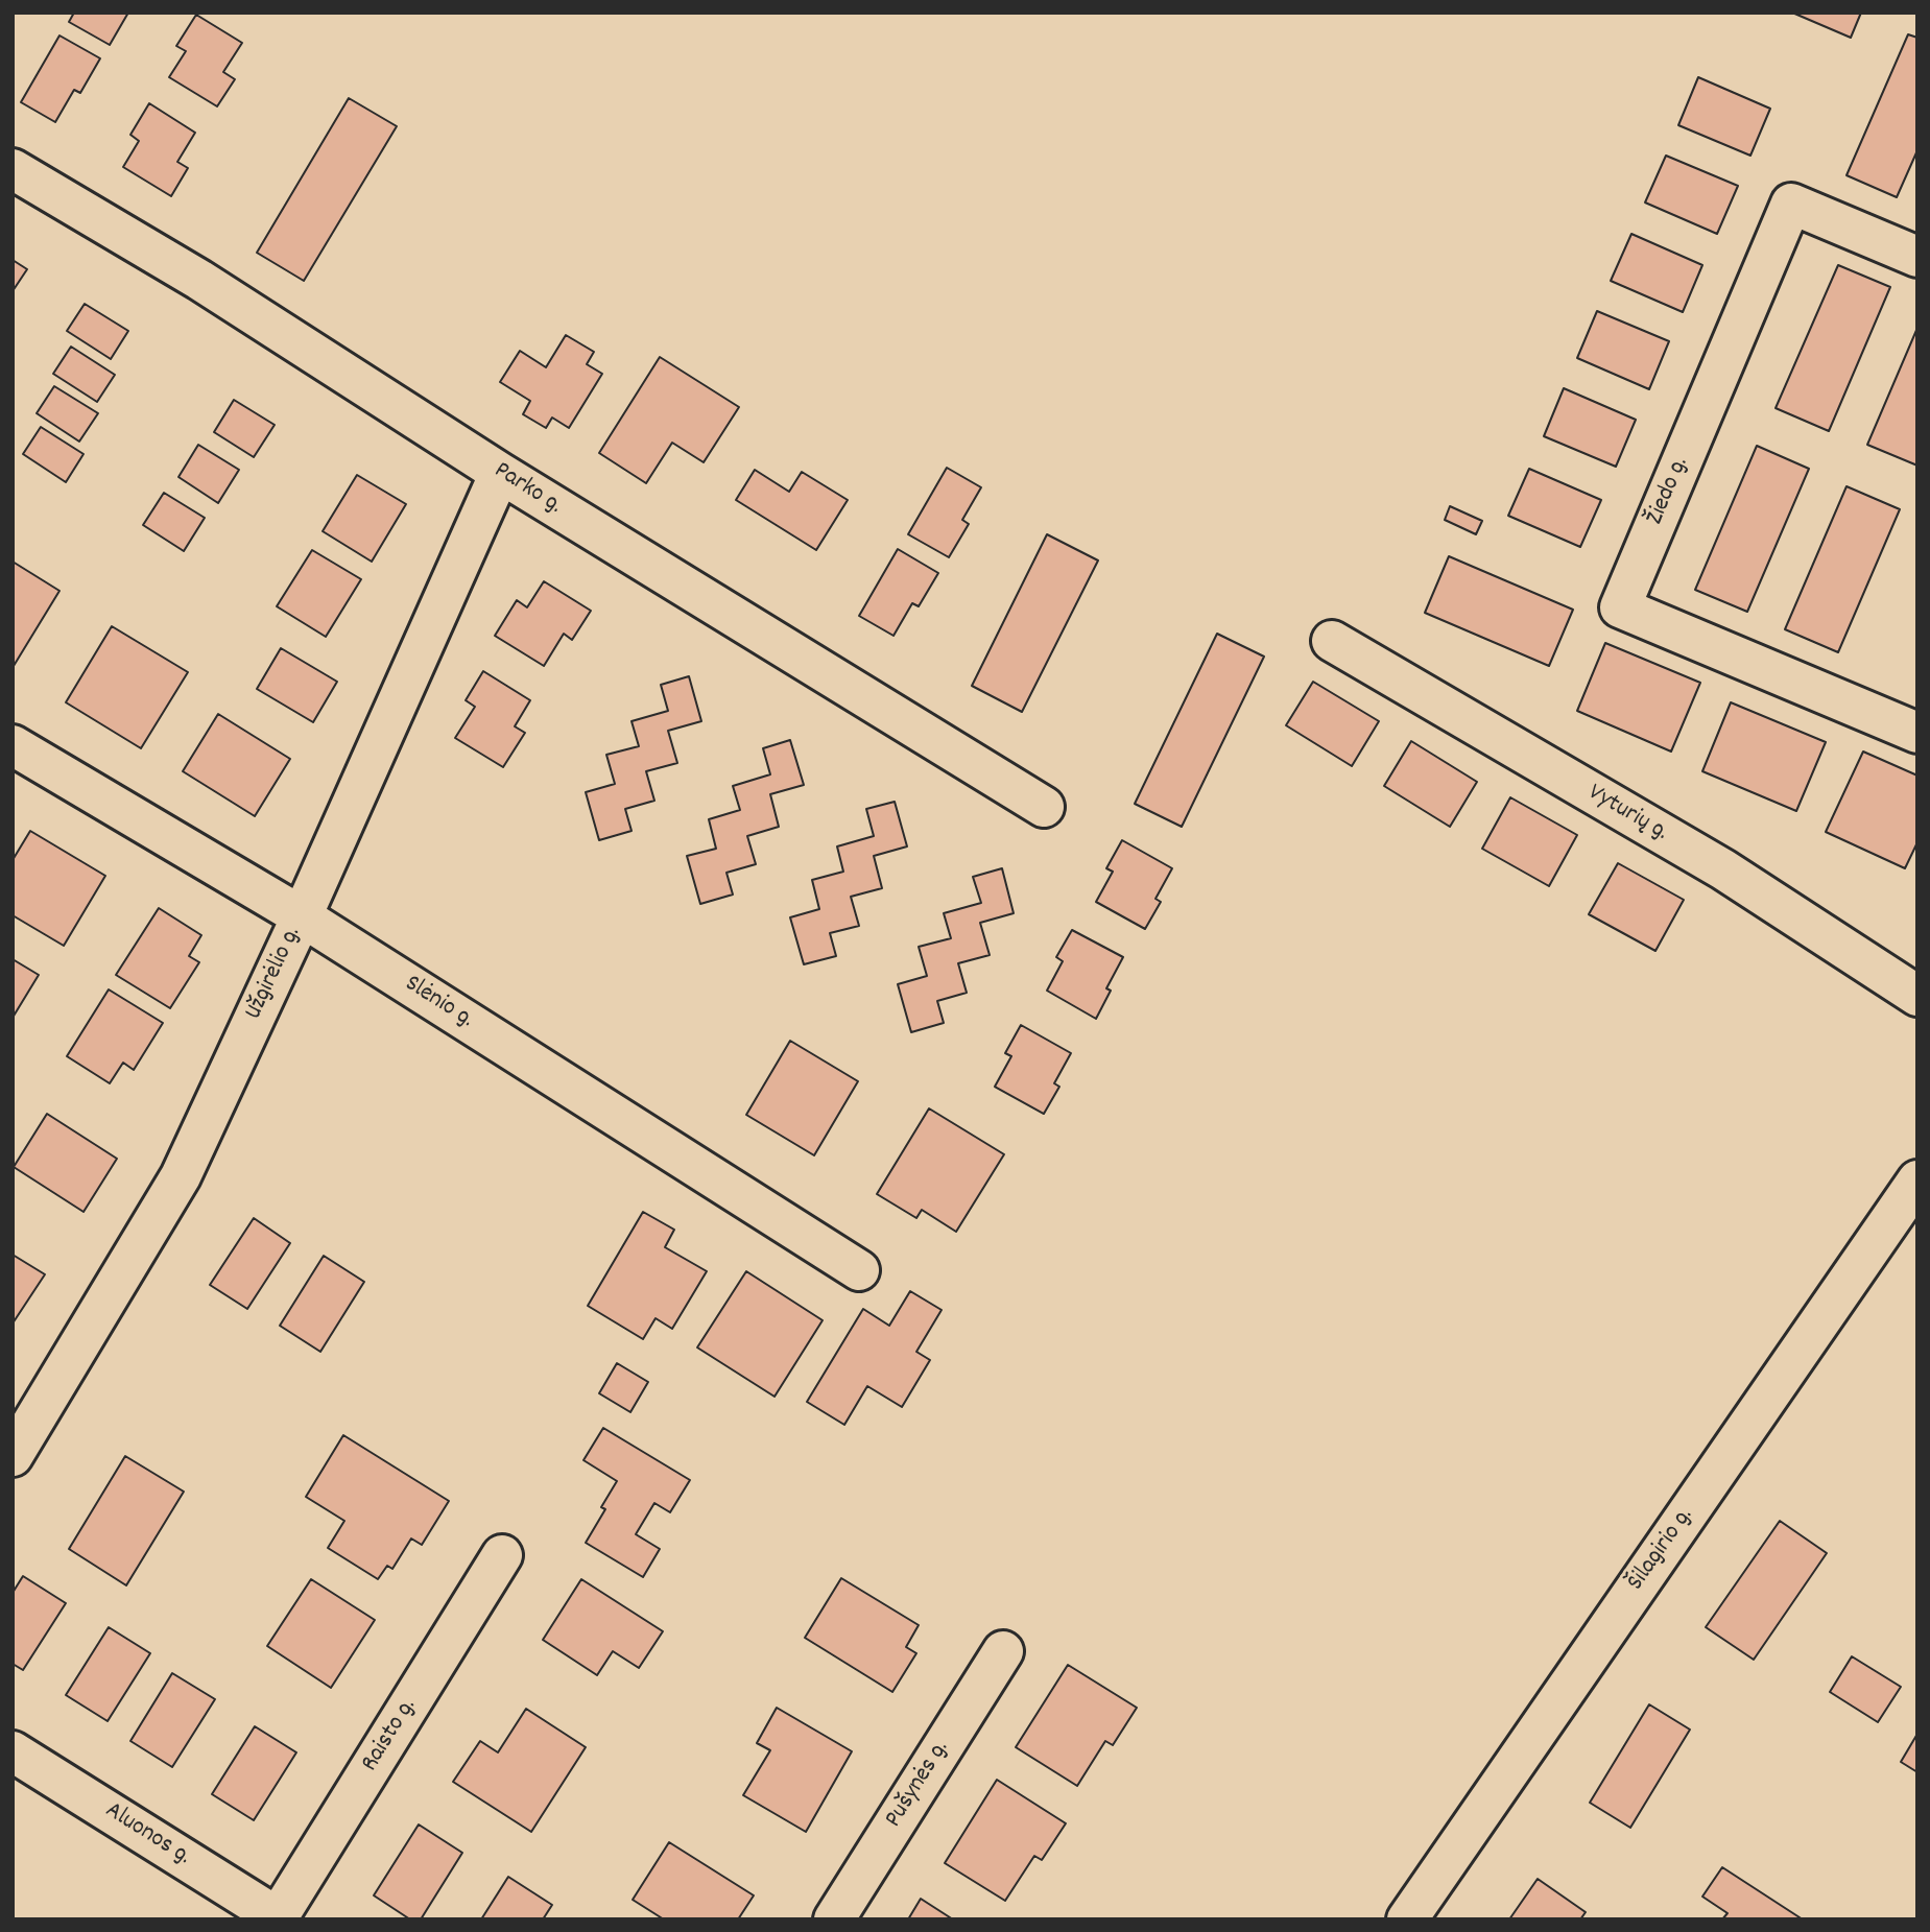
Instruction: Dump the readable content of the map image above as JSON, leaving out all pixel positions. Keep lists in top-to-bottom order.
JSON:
{
  "streets": {
    "street": [
      "Parko g.",
      "Žiedo g.",
      "Vyturių g.",
      "Užgirėlio g.",
      "Slėnio g.",
      "Šilagirio g.",
      "Raisto g.",
      "Pušynės g.",
      "Aluonos g."
    ]
  },
  "crossings": [
    ["Parko g.", "Užgirėlio g."],
    ["Užgirėlio g.", "Slėnio g."],
    ["Raisto g.", "Aluonos g."]
  ]
}
